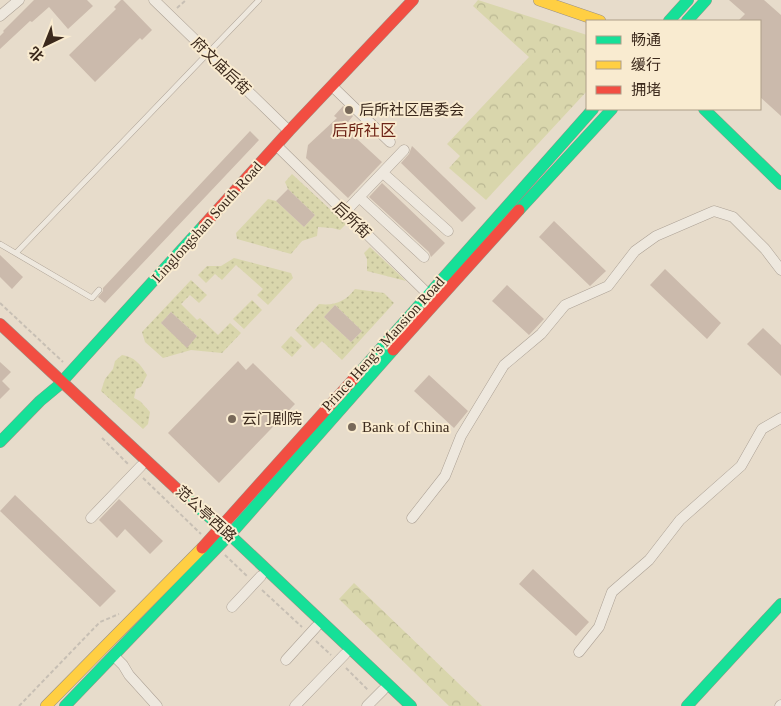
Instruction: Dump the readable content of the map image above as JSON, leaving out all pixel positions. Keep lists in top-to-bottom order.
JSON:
{
  "streets": {
    "main road": ["Linglongshan South Road", "Prince Heng's Mansion Road", "范公亭西路"],
    "street": ["府文庙后街", "后所街"]
  },
  "crossings": [
    ["府文庙后街", "Linglongshan South Road"],
    ["后所街", "Linglongshan South Road"],
    ["后所街", "Prince Heng's Mansion Road"],
    ["Linglongshan South Road", "范公亭西路"],
    ["Prince Heng's Mansion Road", "范公亭西路"]
  ],
  "districts": ["后所社区"],
  "places": ["后所社区居委会", "云门剧院", "Bank of China"],
  "legend": ["畅通", "缓行", "拥堵"],
  "north": "bottom left"
}
